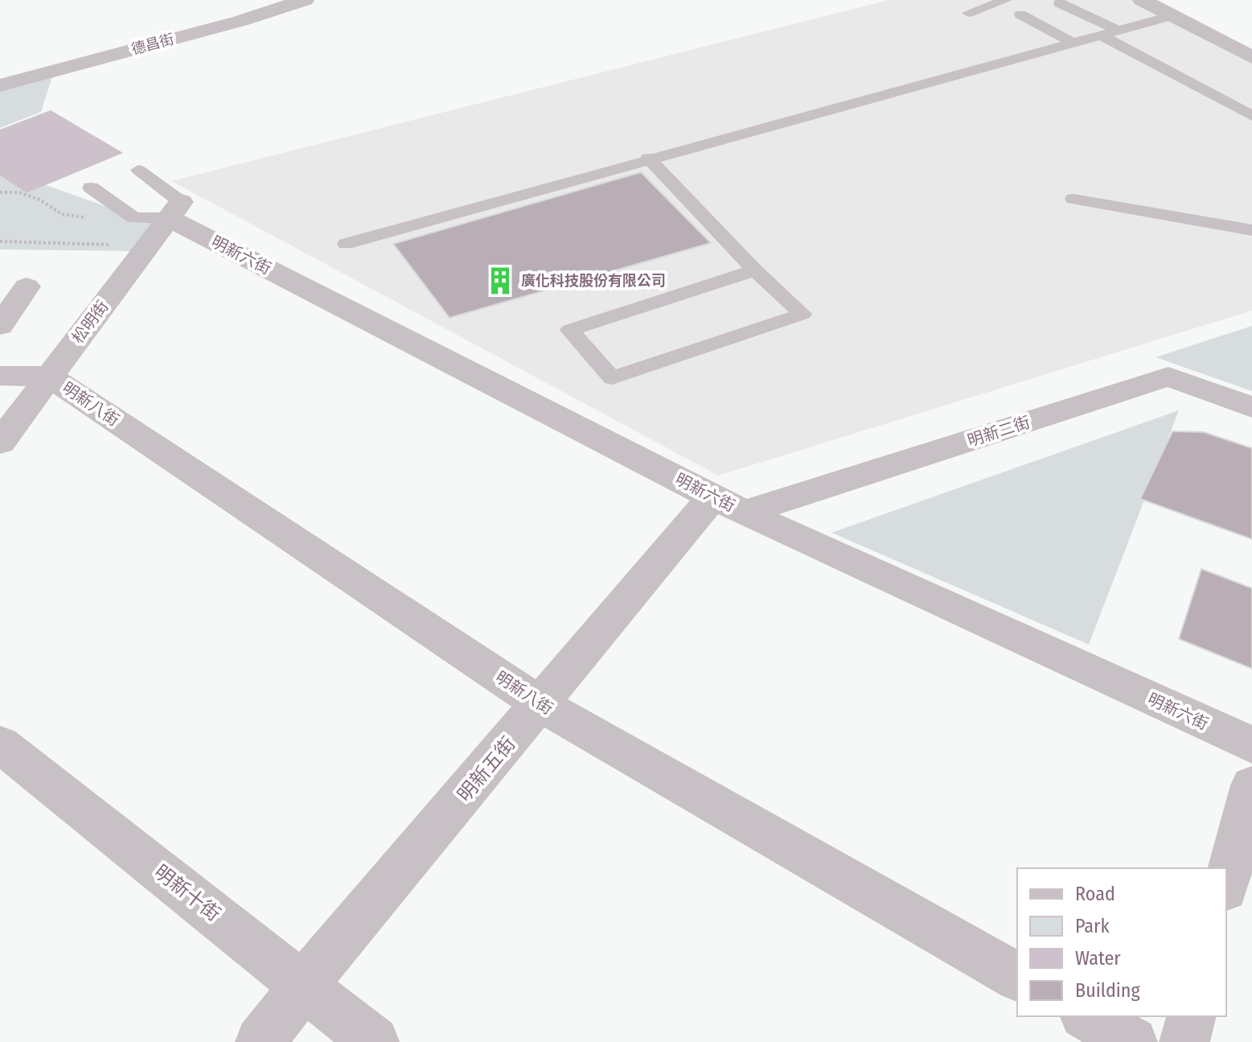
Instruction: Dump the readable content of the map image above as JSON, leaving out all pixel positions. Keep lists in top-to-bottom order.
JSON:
{
  "streets": {
    "street": [
      "德昌街",
      "明新六街",
      "松明街",
      "明新八街",
      "明新二街",
      "明新五街",
      "明新十街"
    ]
  },
  "crossings": [
    ["明新六街", "松明街"],
    ["明新六街", "明新二街"],
    ["明新六街", "明新五街"],
    ["松明街", "明新八街"],
    ["明新八街", "明新五街"],
    ["明新二街", "明新五街"],
    ["明新五街", "明新十街"]
  ],
  "places": {
    "building": ["廣化科技股份有限公司"]
  },
  "legend": [
    "Road",
    "Park",
    "Water",
    "Building"
  ]
}
